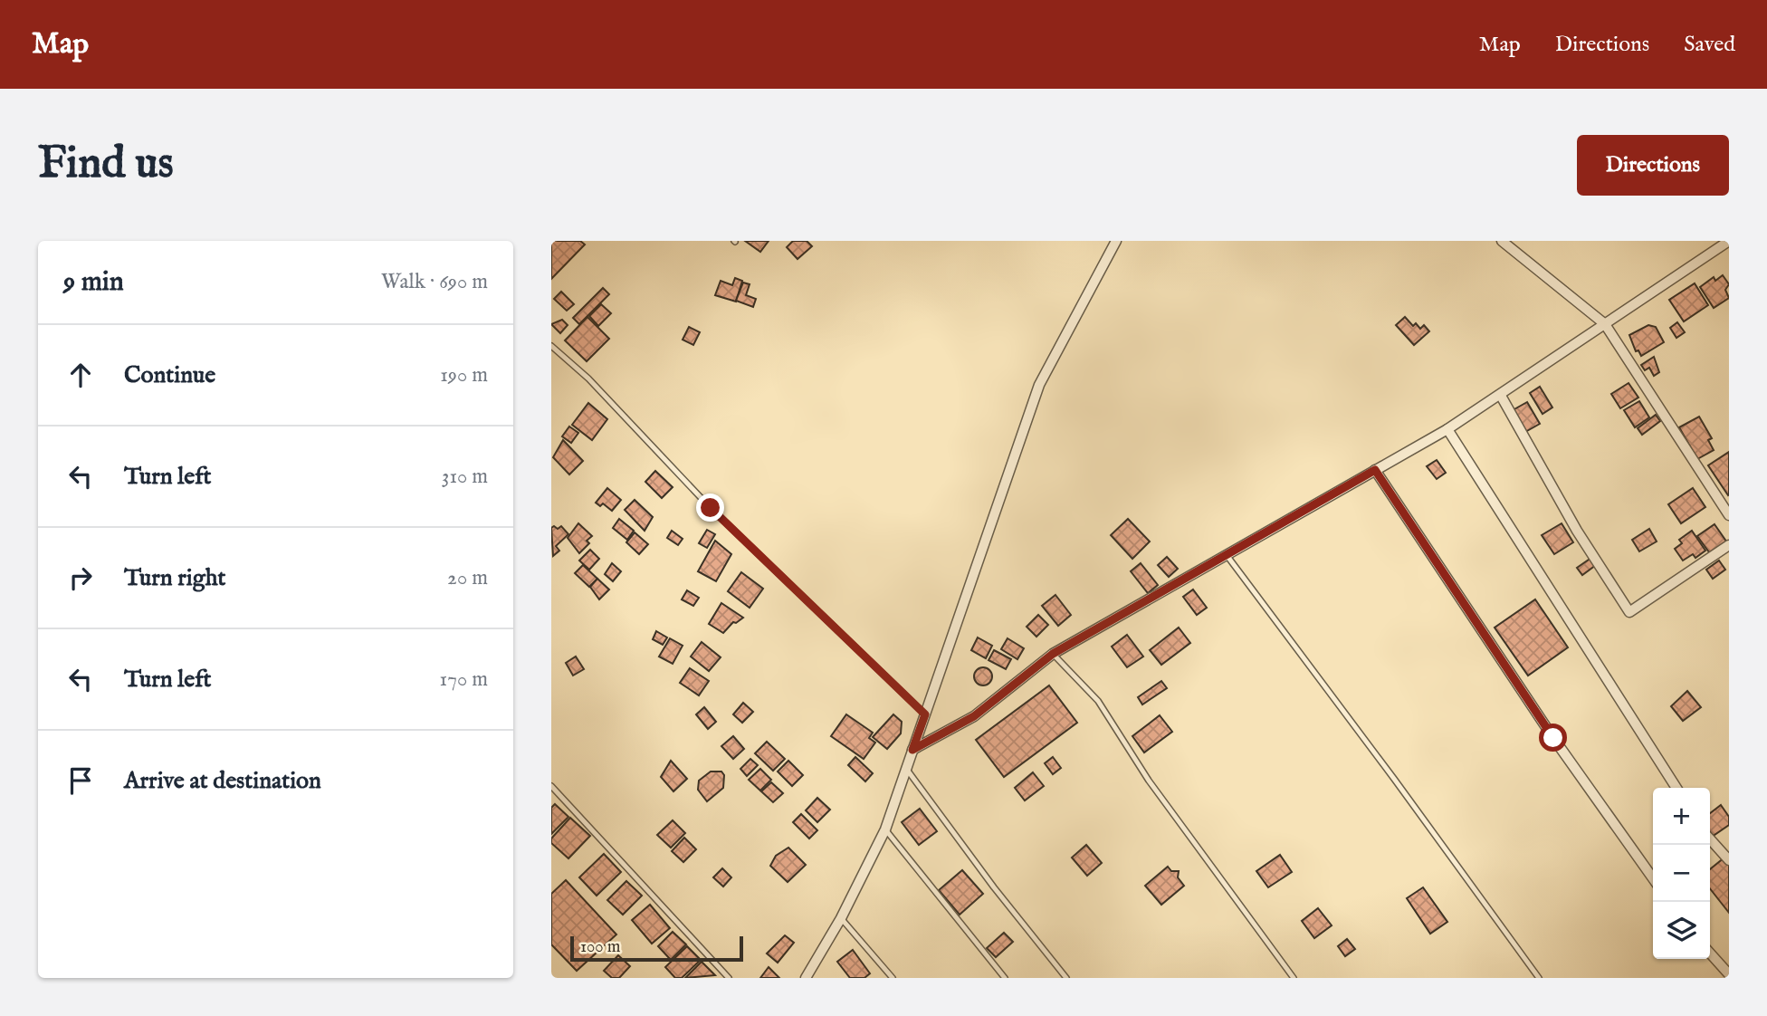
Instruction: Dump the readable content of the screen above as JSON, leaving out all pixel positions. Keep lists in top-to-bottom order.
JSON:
{
  "scale_bar": "100 m",
  "page": {
    "header": "Map",
    "nav": ["Map", "Directions", "Saved"],
    "buttons": "Directions",
    "title": "Find us",
    "heading": ["9 min", "Walk · 690 m"],
    "list": [
      ["Continue", "190 m"],
      ["Turn left", "310 m"],
      ["Turn right", "20 m"],
      ["Turn left", "170 m"],
      "Arrive at destination"
    ],
    "map_buttons": ["+", "−"],
    "scale": "100 m"
  }
}
